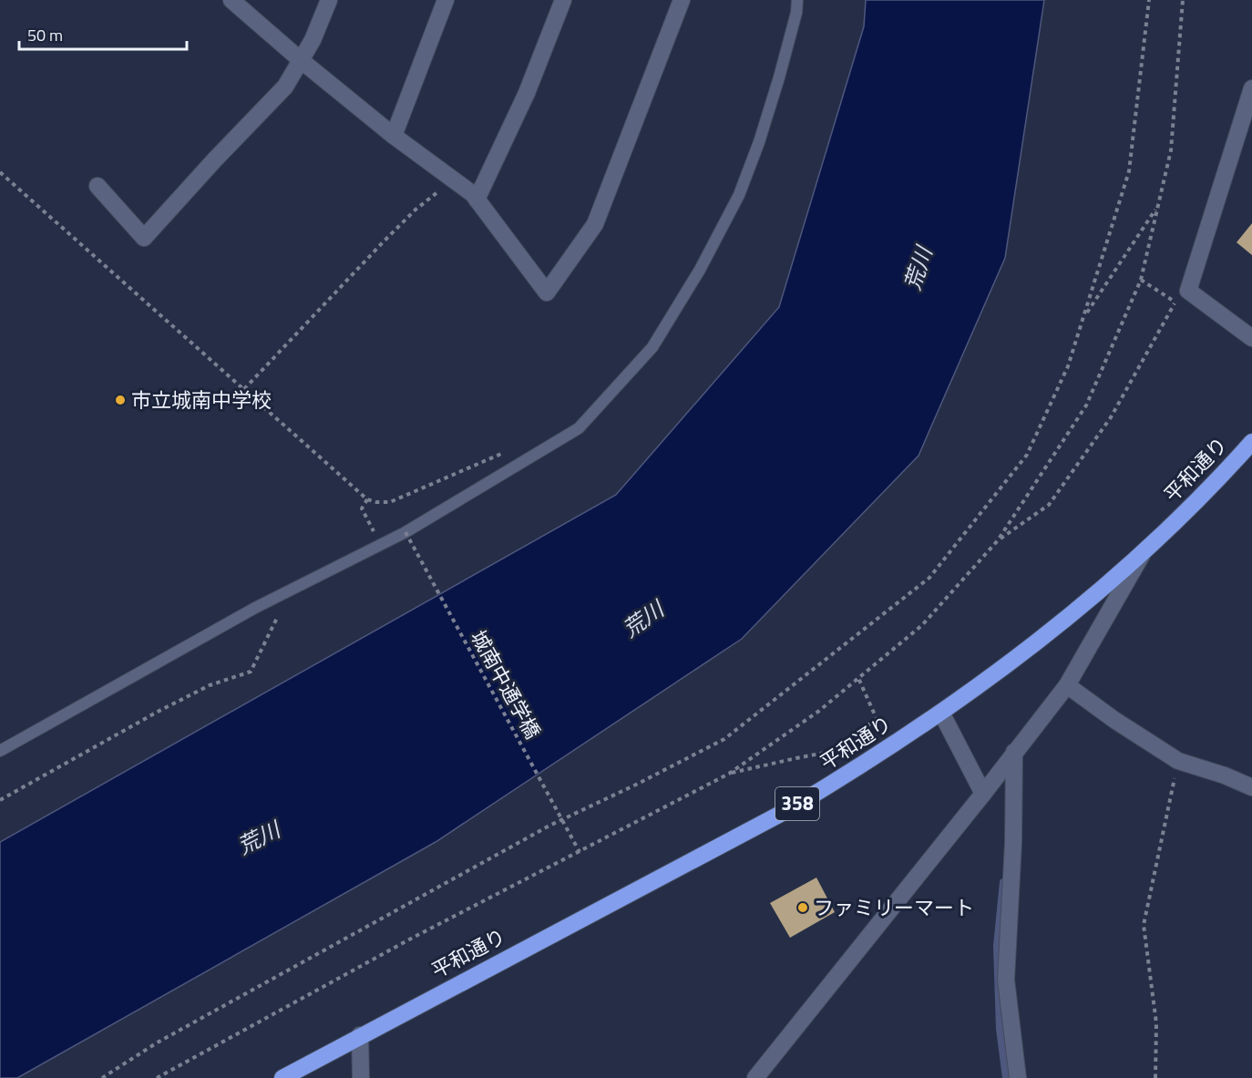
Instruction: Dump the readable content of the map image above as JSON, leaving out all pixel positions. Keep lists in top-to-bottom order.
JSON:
{
  "streets": {
    "highway": ["平和通り", "358"],
    "path": ["城南中通学橋"]
  },
  "water": ["荒川"],
  "places": ["市立城南中学校", "ファミリーマート"],
  "scale_bar": "50 m"
}
